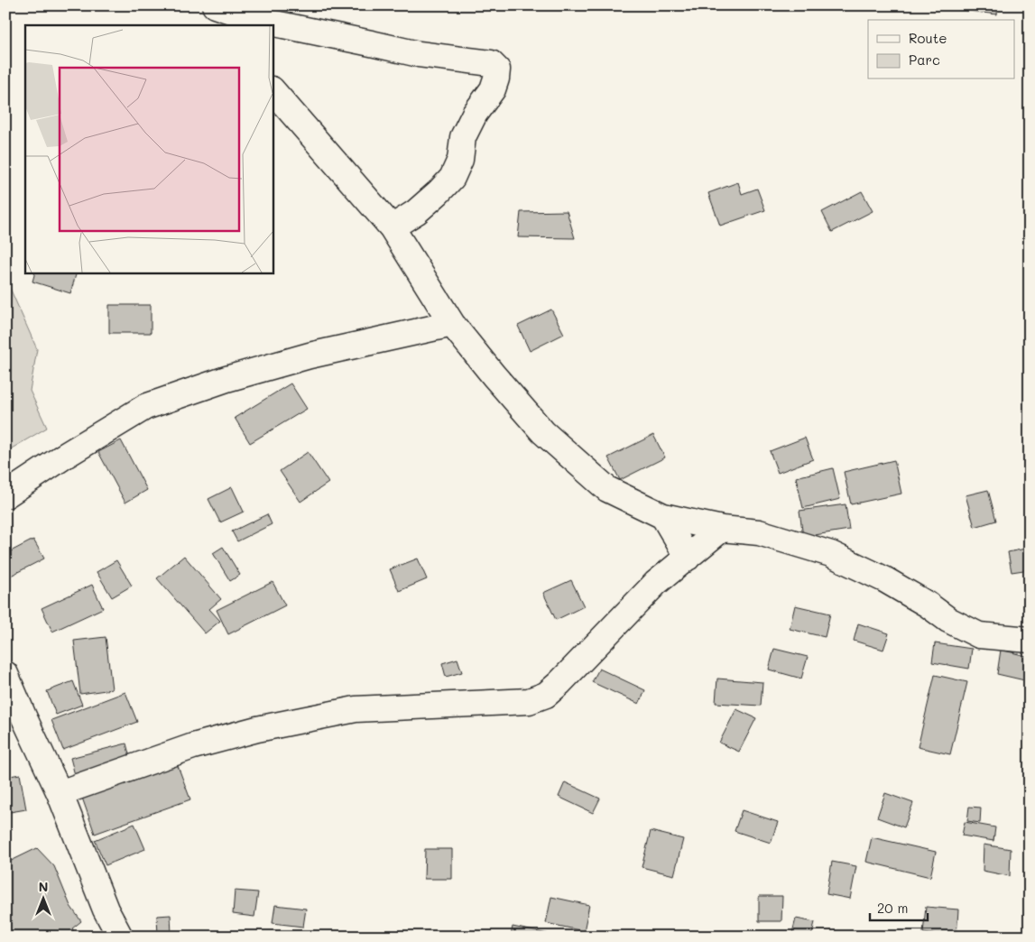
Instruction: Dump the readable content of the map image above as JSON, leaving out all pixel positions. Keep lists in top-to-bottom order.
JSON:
{
  "legend": ["Route", "Parc"],
  "scale_bar": "20 m",
  "north": "top"
}
